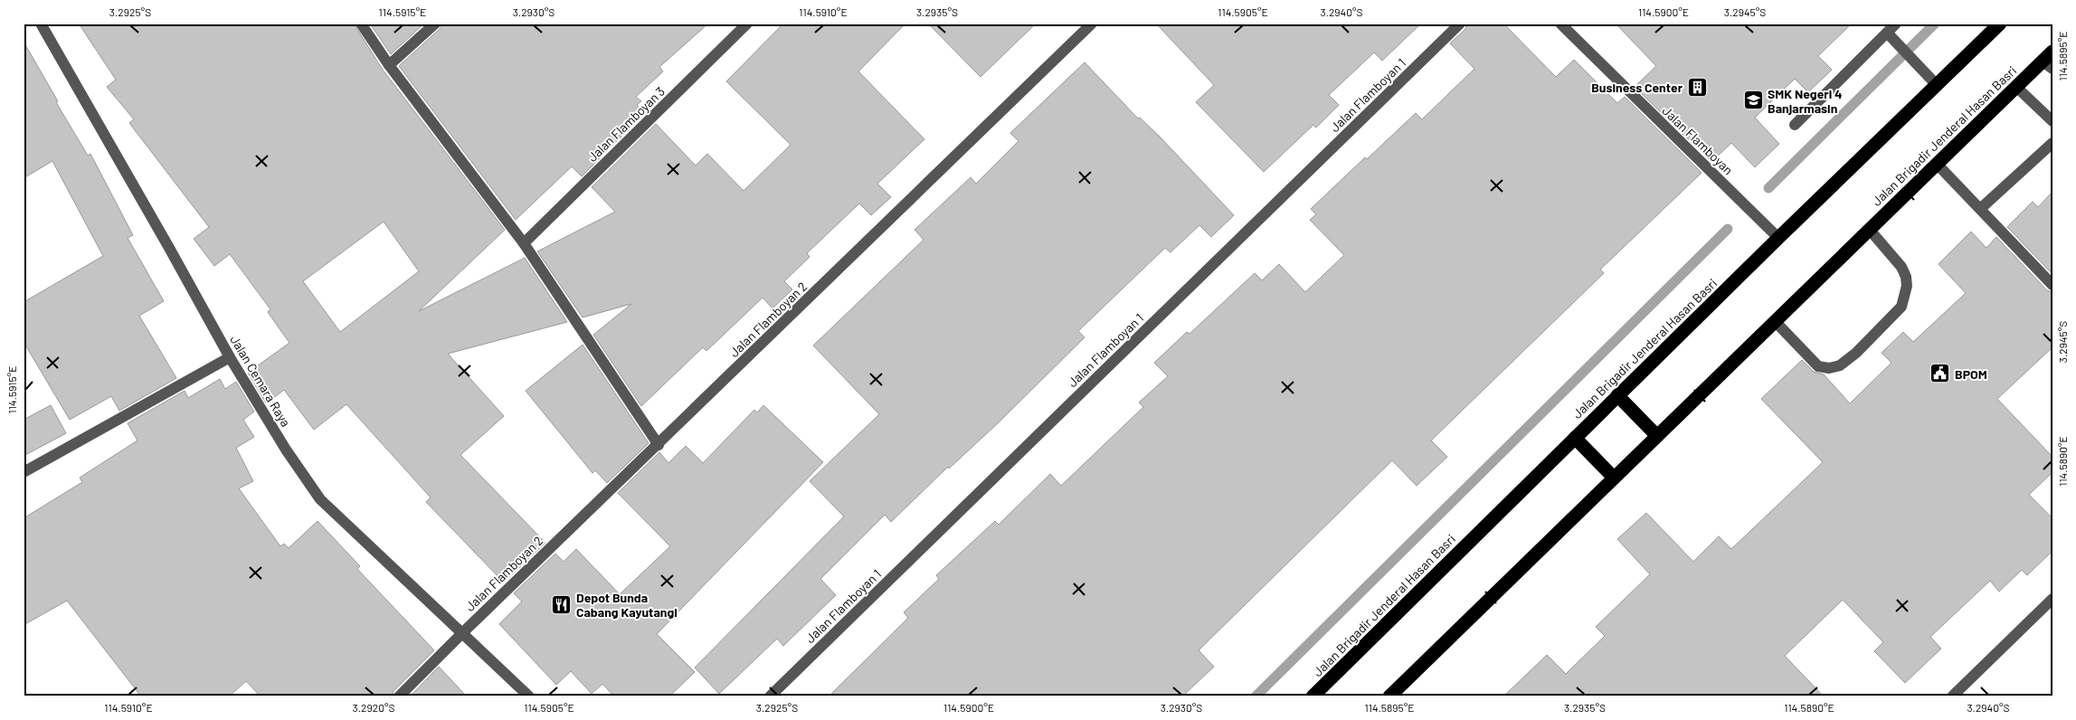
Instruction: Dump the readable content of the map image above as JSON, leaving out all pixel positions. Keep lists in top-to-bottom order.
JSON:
{
  "streets": {
    "highway": ["Jalan Brigadir Jenderal Hasan Basri"],
    "street": [
      "Jalan Flamboyan 1",
      "Jalan Flamboyan 3",
      "Jalan Flamboyan",
      "Jalan Flamboyan 2",
      "Jalan Cemara Raya"
    ]
  },
  "crossings": [
    ["Jalan Brigadir Jenderal Hasan Basri", "Jalan Flamboyan"],
    ["Jalan Flamboyan 2", "Jalan Cemara Raya"]
  ],
  "places": {
    "building": ["Business Center"],
    "school or university": ["SMK Negeri 4 Banjarmasin"],
    "public building": ["BPOM"],
    "restaurant": ["Depot Bunda Cabang Kayutangi"]
  },
  "coordinates": [
    "3.2925°S",
    "114.5915°E",
    "3.2930°S",
    "114.5910°E",
    "3.2935°S",
    "114.5905°E",
    "3.2940°S",
    "114.5900°E",
    "3.2945°S",
    "114.5895°E",
    "114.5890°E",
    "3.2920°S"
  ]
}
